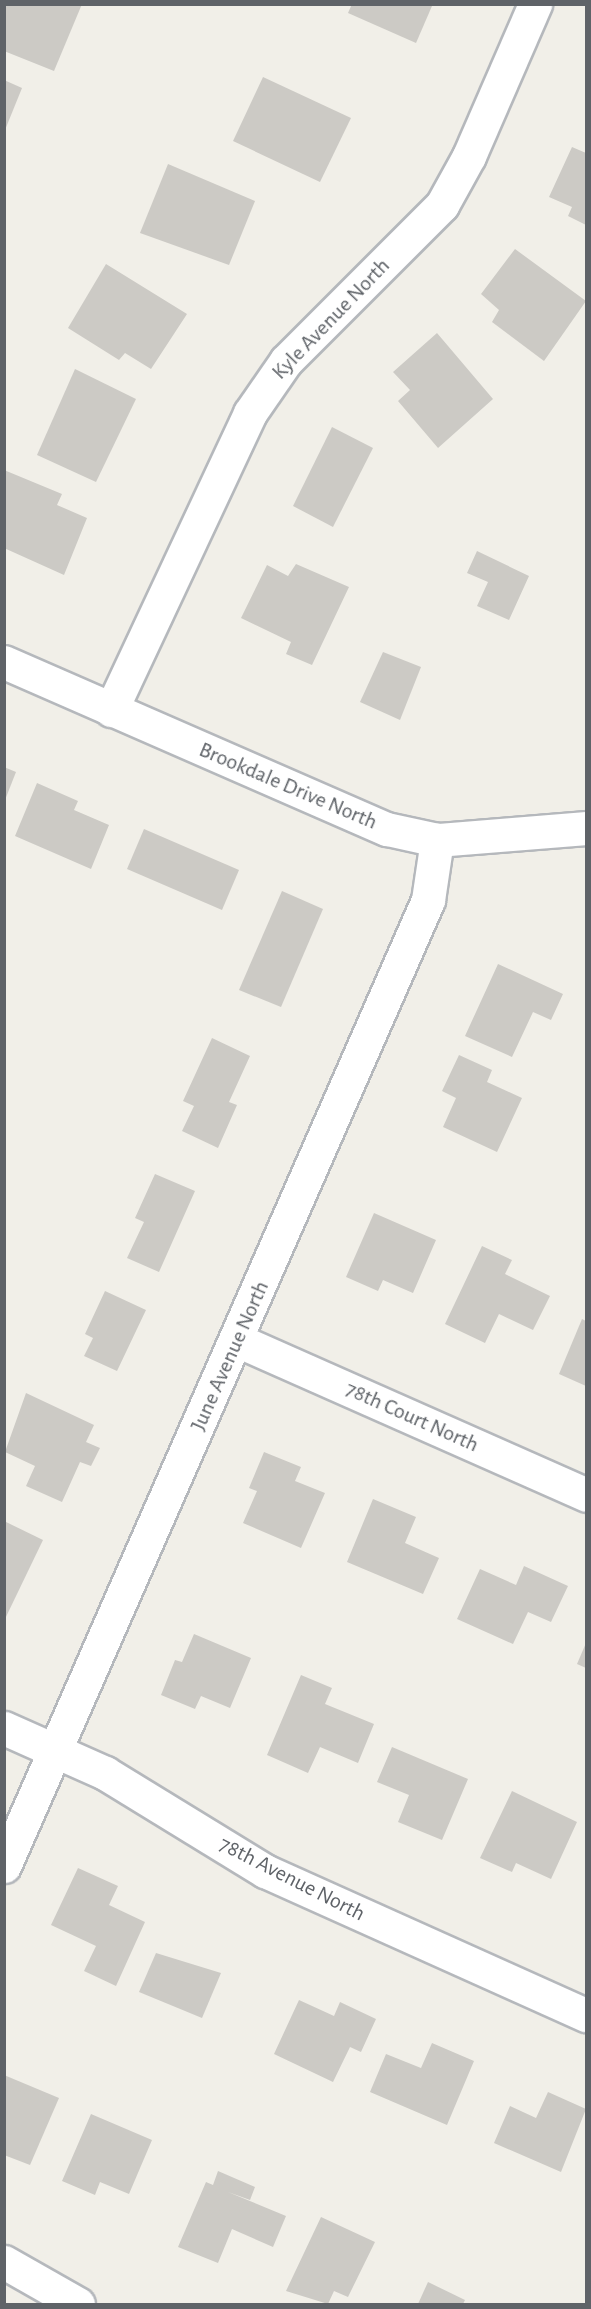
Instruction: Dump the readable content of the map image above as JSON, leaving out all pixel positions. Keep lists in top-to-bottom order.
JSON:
{
  "streets": {
    "street": [
      "Kyle Avenue North",
      "Brookdale Drive North",
      "June Avenue North",
      "78th Court North",
      "78th Avenue North"
    ]
  },
  "crossings": [
    ["Kyle Avenue North", "Brookdale Drive North"],
    ["Brookdale Drive North", "June Avenue North"],
    ["June Avenue North", "78th Court North"],
    ["June Avenue North", "78th Avenue North"]
  ]
}
